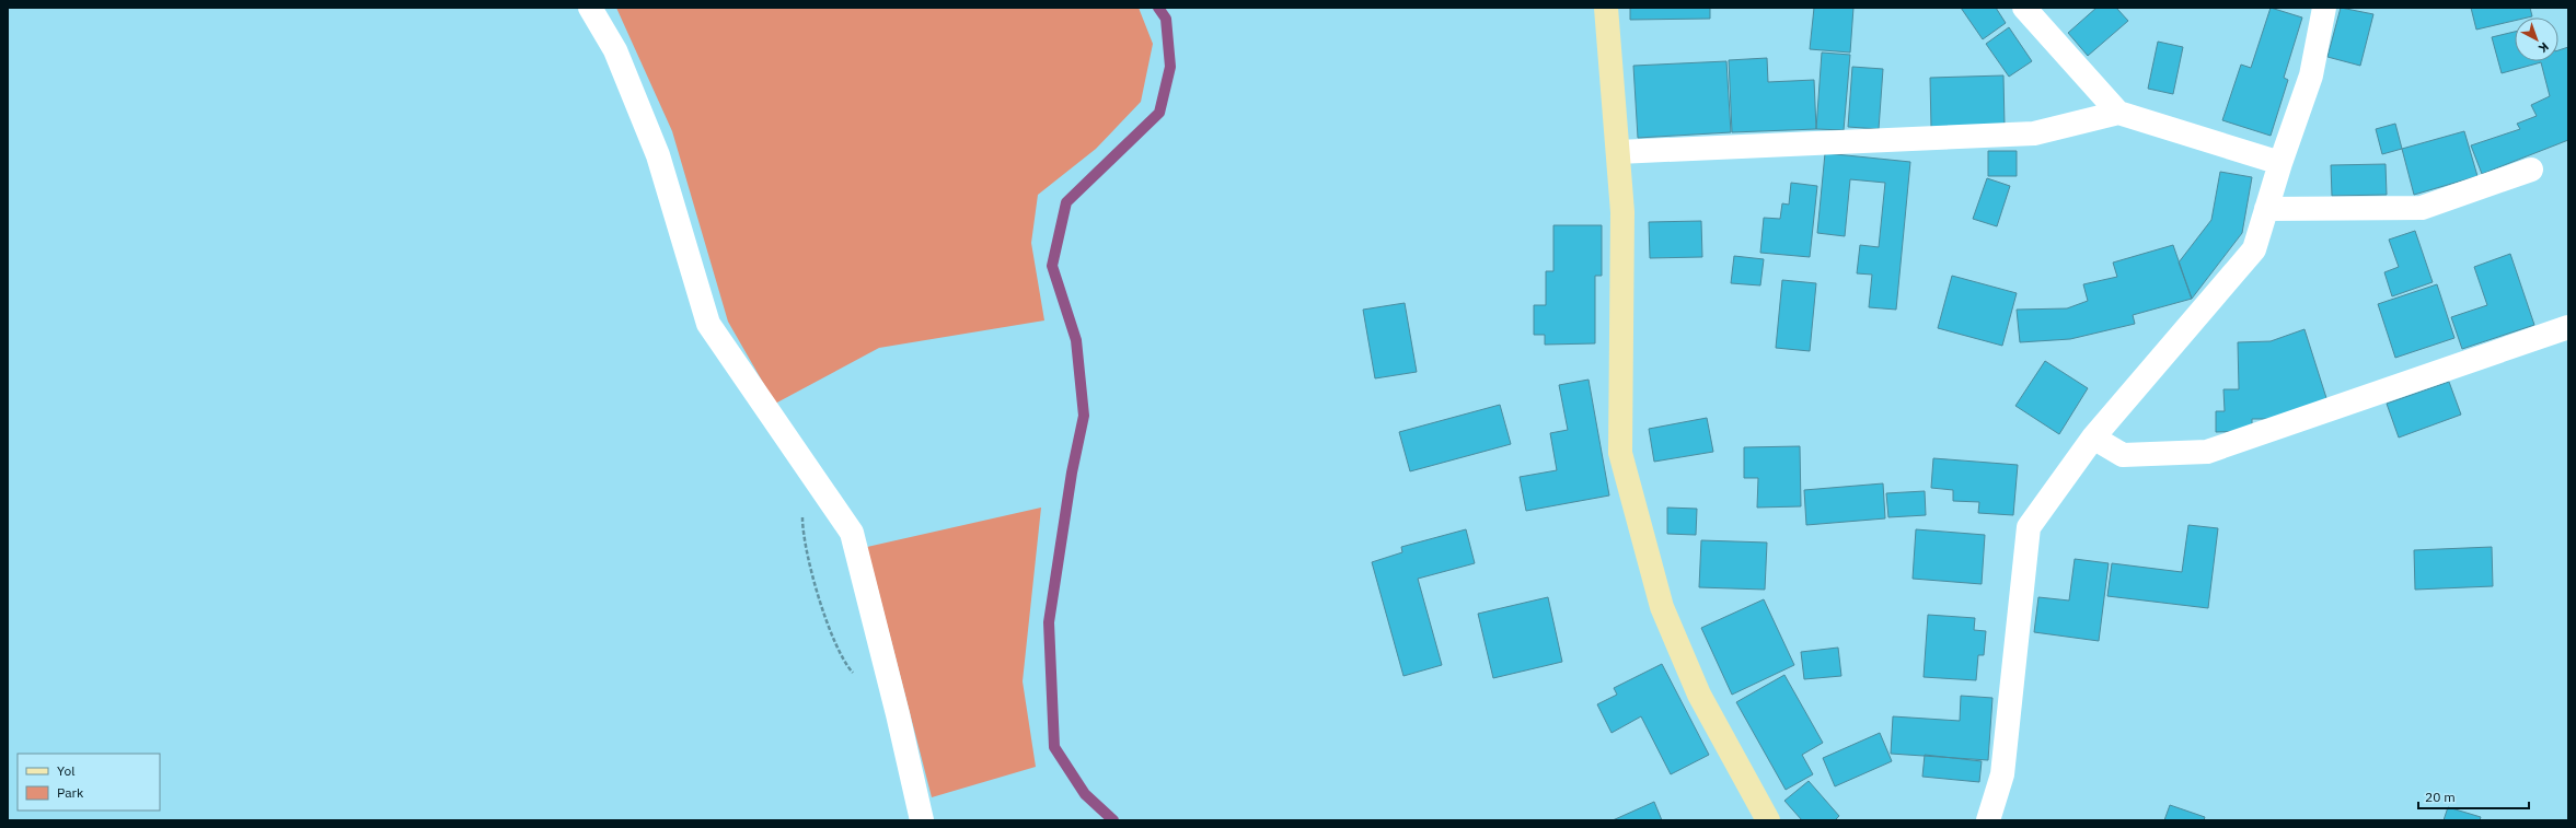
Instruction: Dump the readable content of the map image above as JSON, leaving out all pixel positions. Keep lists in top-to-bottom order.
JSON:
{
  "legend": ["Yol", "Park"],
  "scale_bar": "20 m",
  "north": "bottom right"
}
